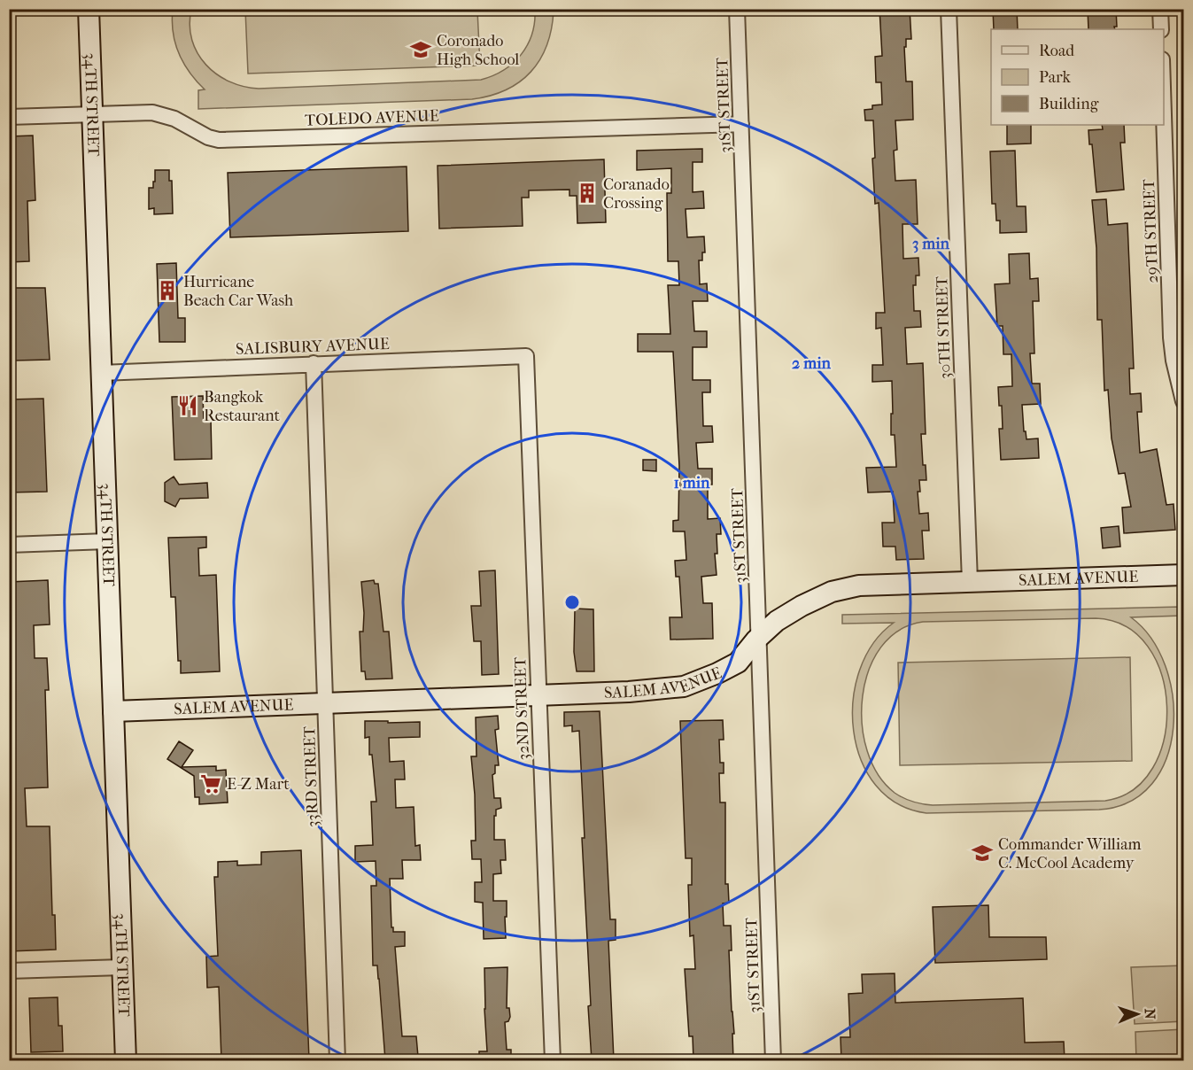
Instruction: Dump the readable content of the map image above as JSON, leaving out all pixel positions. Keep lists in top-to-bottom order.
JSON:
{
  "streets": {
    "street": [
      "34TH STREET",
      "31ST STREET",
      "TOLEDO AVENUE",
      "29TH STREET",
      "30TH STREET",
      "SALISBURY AVENUE",
      "SALEM AVENUE",
      "32ND STREET",
      "33RD STREET"
    ]
  },
  "crossings": [
    ["34TH STREET", "TOLEDO AVENUE"],
    ["34TH STREET", "SALISBURY AVENUE"],
    ["34TH STREET", "SALEM AVENUE"],
    ["31ST STREET", "TOLEDO AVENUE"],
    ["31ST STREET", "SALEM AVENUE"],
    ["30TH STREET", "SALEM AVENUE"],
    ["SALISBURY AVENUE", "32ND STREET"],
    ["SALISBURY AVENUE", "33RD STREET"],
    ["SALEM AVENUE", "32ND STREET"],
    ["SALEM AVENUE", "33RD STREET"]
  ],
  "places": {
    "school or university": ["Coronado High School", "Commander William C. McCool Academy"],
    "building": ["Coranado Crossing", "Hurricane Beach Car Wash"],
    "restaurant": ["Bangkok Restaurant"],
    "supermarket": ["E-Z Mart"]
  },
  "legend": ["Road", "Park", "Building"],
  "north": "right",
  "rings": ["3 min", "2 min", "1 min"]
}
